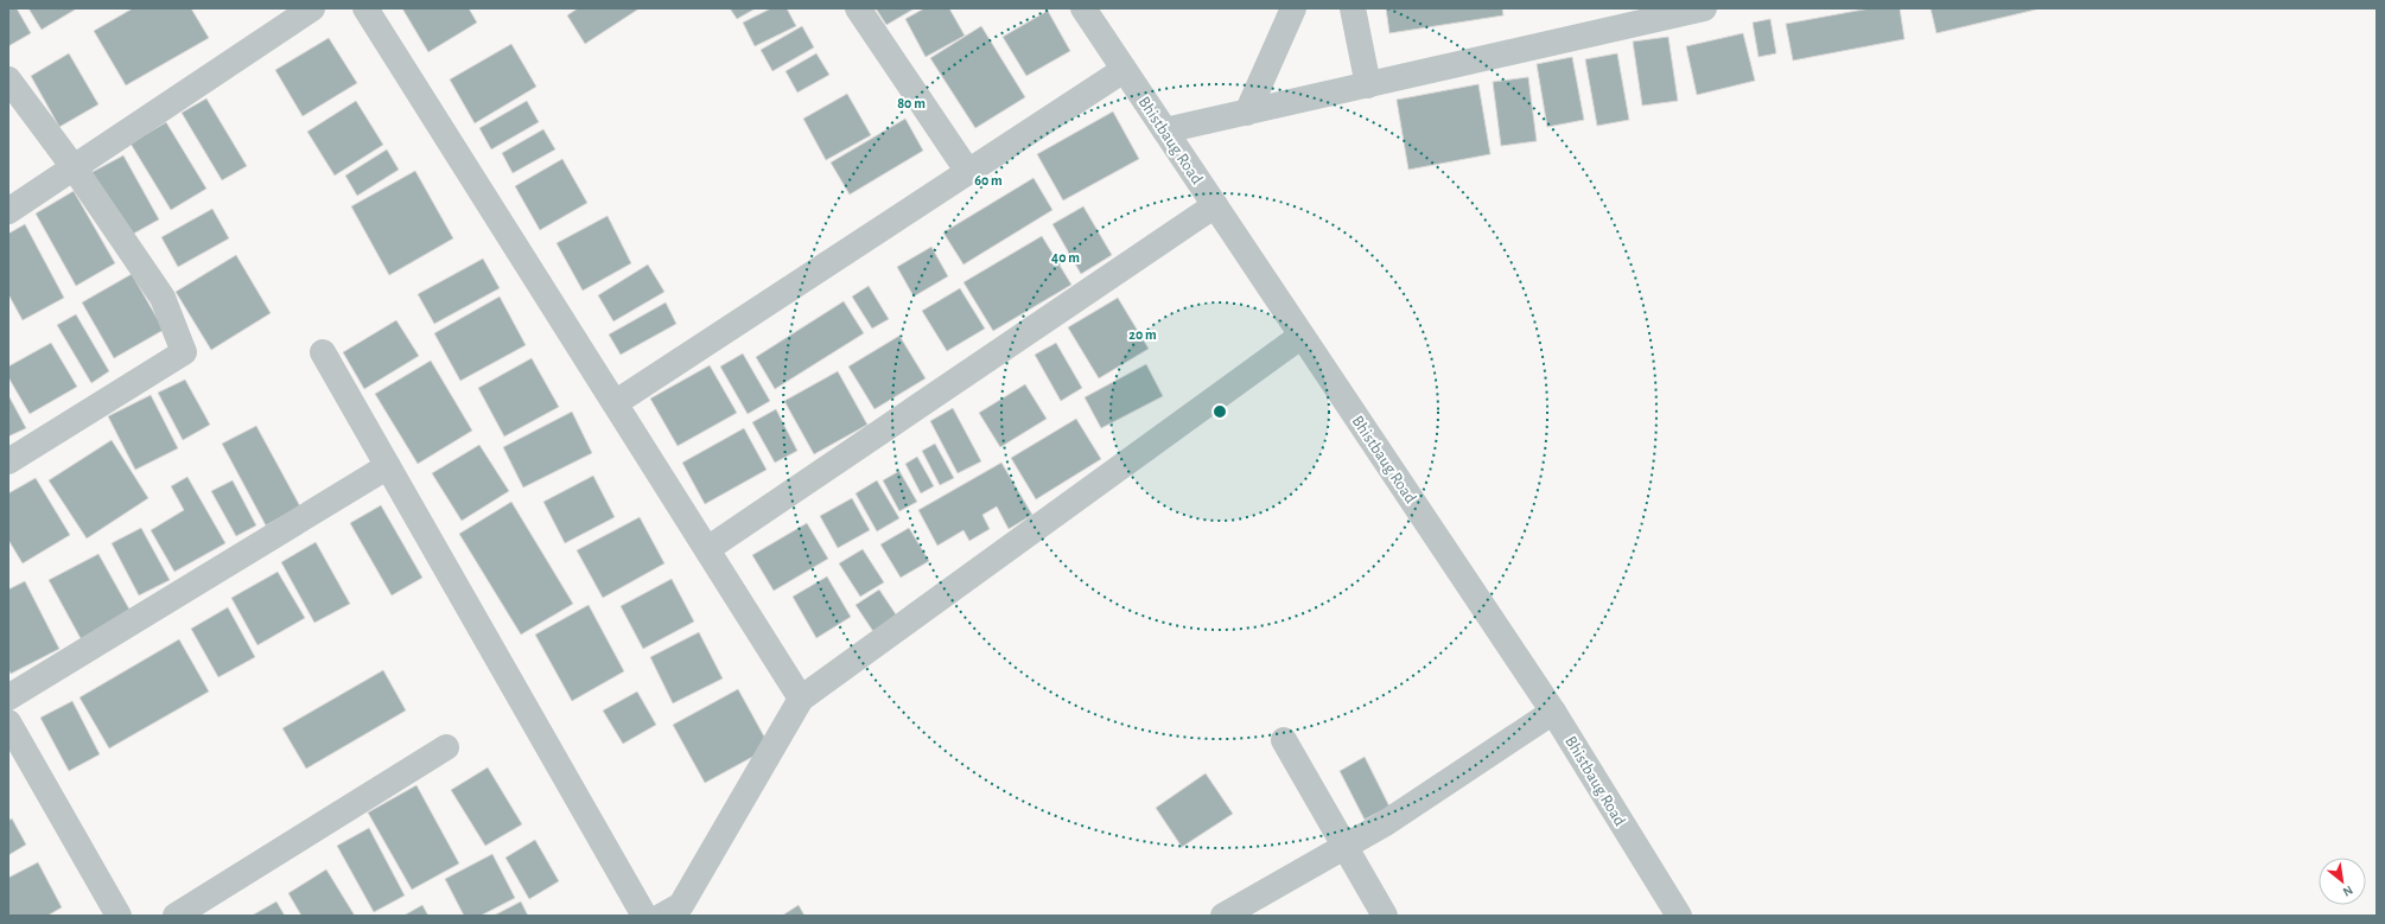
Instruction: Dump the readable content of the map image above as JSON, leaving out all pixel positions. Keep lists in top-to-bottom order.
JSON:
{
  "streets": {
    "street": ["Bhistbaug Road"]
  },
  "north": "bottom right",
  "rings": [
    "80 m",
    "60 m",
    "40 m",
    "20 m"
  ]
}
